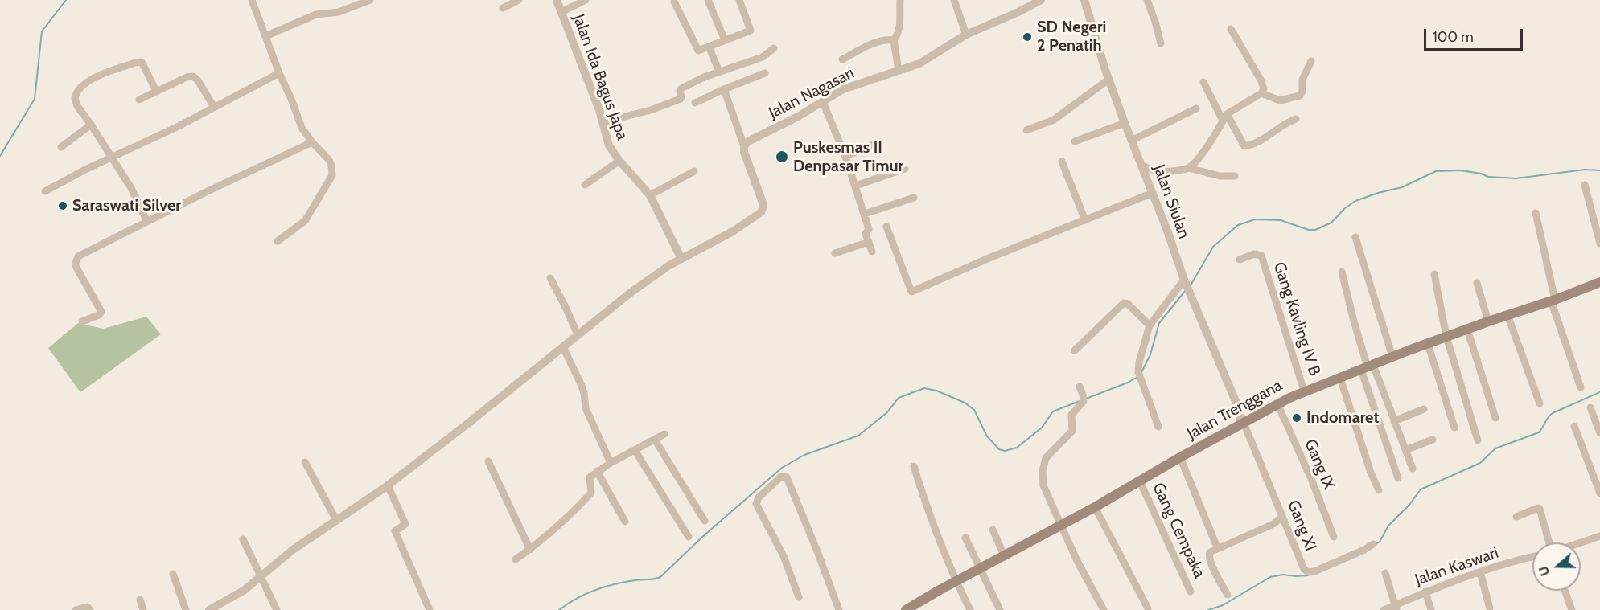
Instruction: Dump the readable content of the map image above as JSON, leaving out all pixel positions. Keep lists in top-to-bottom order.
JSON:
{
  "streets": {
    "main road": ["Jalan Trenggana"],
    "street": [
      "Jalan Ida Bagus Japa",
      "Jalan Nagasari",
      "Jalan Siulan",
      "Gang Kavling IV B",
      "Gang IX",
      "Gang XI",
      "Gang Cempaka",
      "Jalan Kaswari"
    ]
  },
  "crossings": [
    ["Jalan Siulan", "Jalan Trenggana"],
    ["Jalan Siulan", "Gang XI"],
    ["Gang Kavling IV B", "Jalan Trenggana"],
    ["Jalan Trenggana", "Gang IX"],
    ["Jalan Trenggana", "Gang XI"],
    ["Jalan Trenggana", "Gang Cempaka"]
  ],
  "places": [
    "SD Negeri 2 Penatih",
    "Puskesmas II Denpasar Timur",
    "Saraswati Silver",
    "Indomaret"
  ],
  "scale_bar": "100 m",
  "north": "left"
}
